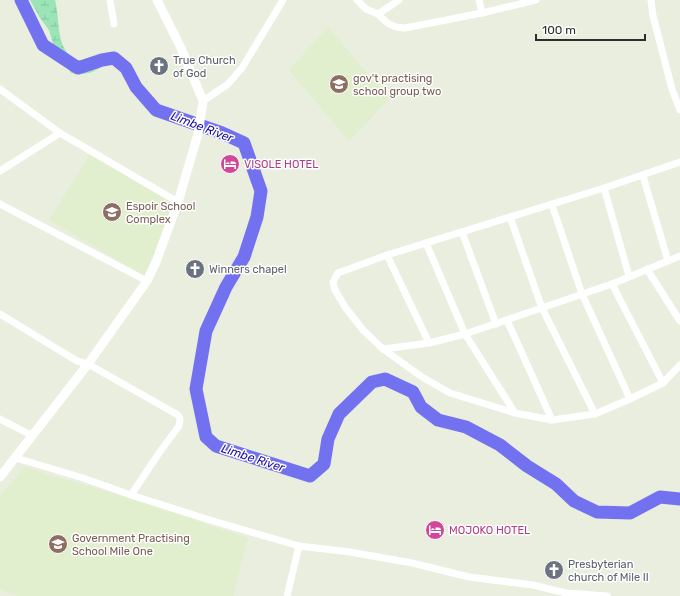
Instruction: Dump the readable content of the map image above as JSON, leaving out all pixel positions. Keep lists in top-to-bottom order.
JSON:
{
  "water": ["Limbe River"],
  "places": {
    "church": ["True Church of God", "Winners chapel", "Presbyterian church of Mile II"],
    "school or university": ["gov't practising school group two", "Espoir School Complex", "Government Practising School Mile One"],
    "hotel": ["VISOLE HOTEL", "MOJOKO HOTEL"]
  },
  "scale_bar": "100 m"
}
